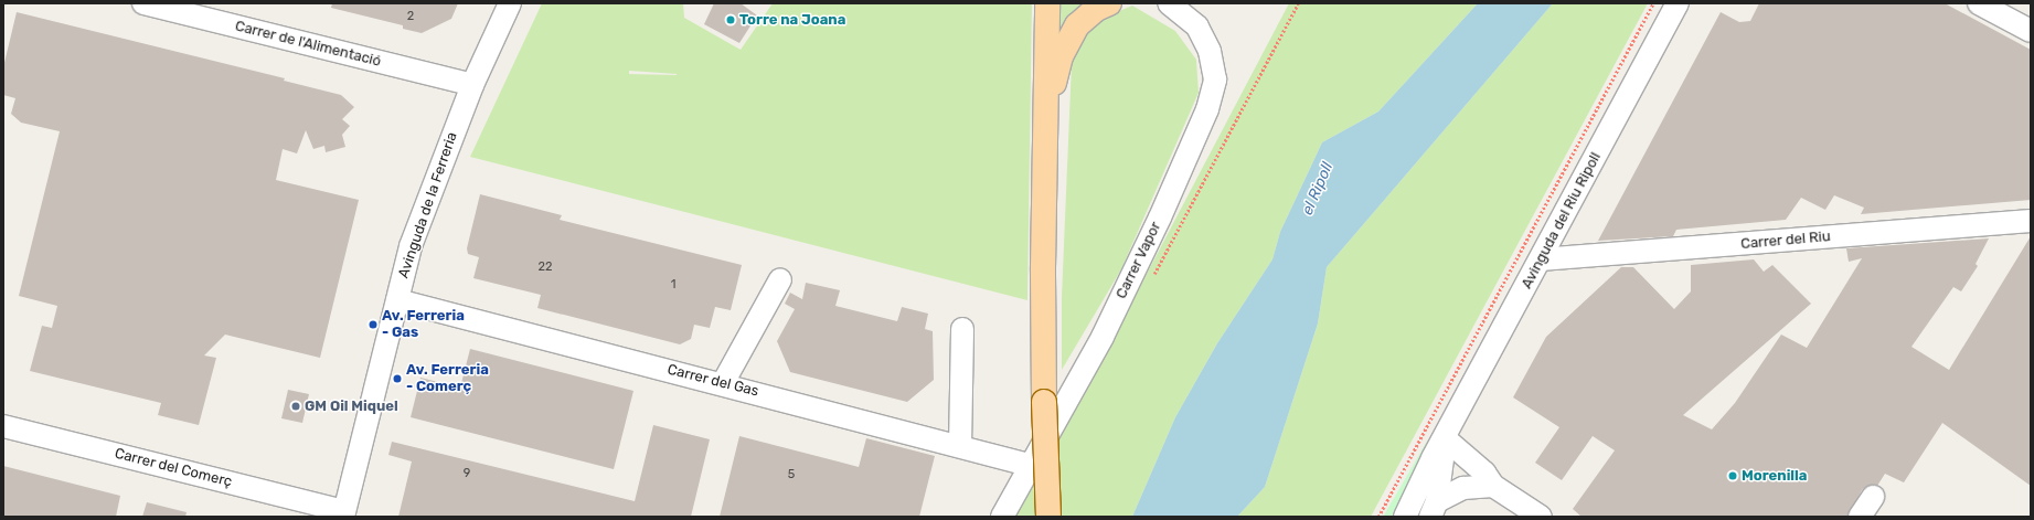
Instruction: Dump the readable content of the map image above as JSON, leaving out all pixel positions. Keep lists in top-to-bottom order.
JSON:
{
  "streets": {
    "street": [
      "Carrer de l'Alimentació",
      "Avinguda de la Ferreria",
      "Avinguda del Riu Ripoll",
      "Carrer del Riu",
      "Carrer Vapor",
      "Carrer del Gas",
      "Carrer del Comerç"
    ]
  },
  "crossings": [
    ["Carrer de l'Alimentació", "Avinguda de la Ferreria"],
    ["Avinguda de la Ferreria", "Carrer del Gas"],
    ["Avinguda de la Ferreria", "Carrer del Comerç"],
    ["Avinguda del Riu Ripoll", "Carrer del Riu"],
    ["Carrer Vapor", "Carrer del Gas"]
  ],
  "water": ["el Ripoll"],
  "places": [
    "Torre na Joana",
    "Av. Ferreria - Gas",
    "Av. Ferreria - Comerç",
    "GM Oil Miquel",
    "Morenilla"
  ],
  "house_numbers": [
    "2",
    "22",
    "1",
    "9",
    "5"
  ]
}
